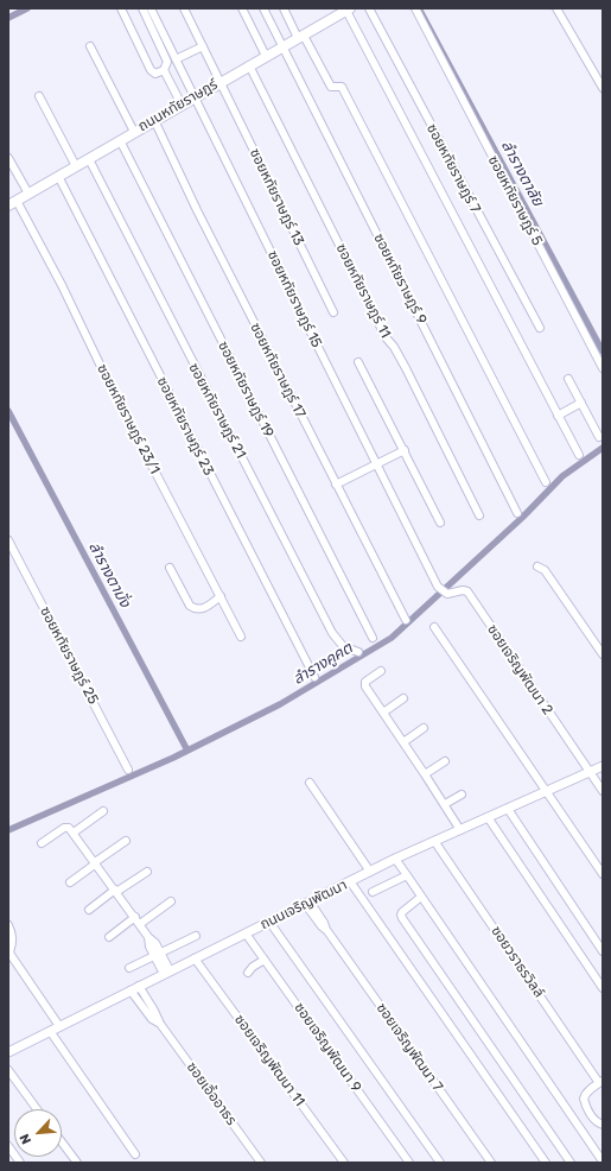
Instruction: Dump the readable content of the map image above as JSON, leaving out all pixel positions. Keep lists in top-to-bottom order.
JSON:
{
  "streets": {
    "main road": ["ถนนหทัยราษฎร์"],
    "street": [
      "ซอยหทัยราษฎร์ 7",
      "ซอยหทัยราษฎร์ 13",
      "ซอยหทัยราษฎร์ 5",
      "ซอยหทัยราษฎร์ 9",
      "ซอยหทัยราษฎร์ 11",
      "ซอยหทัยราษฎร์ 15",
      "ซอยหทัยราษฎร์ 17",
      "ซอยหทัยราษฎร์ 19",
      "ซอยหทัยราษฎร์ 21",
      "ซอยหทัยราษฎร์ 23/1",
      "ซอยหทัยราษฎร์ 23",
      "ซอยหทัยราษฎร์ 25",
      "ซอยเจริญพัฒนา 2",
      "ถนนเจริญพัฒนา",
      "ซอยวราธรวิลล์",
      "ซอยเจริญพัฒนา 9",
      "ซอยเจริญพัฒนา 7",
      "ซอยเจริญพัฒนา 11",
      "ซอยเอิ้ออาธร"
    ]
  },
  "crossings": [
    ["ถนนหทัยราษฎร์", "ซอยหทัยราษฎร์ 13"],
    ["ถนนหทัยราษฎร์", "ซอยหทัยราษฎร์ 9"],
    ["ถนนหทัยราษฎร์", "ซอยหทัยราษฎร์ 11"],
    ["ถนนหทัยราษฎร์", "ซอยหทัยราษฎร์ 15"],
    ["ถนนหทัยราษฎร์", "ซอยหทัยราษฎร์ 17"],
    ["ถนนหทัยราษฎร์", "ซอยหทัยราษฎร์ 19"],
    ["ถนนหทัยราษฎร์", "ซอยหทัยราษฎร์ 21"],
    ["ถนนหทัยราษฎร์", "ซอยหทัยราษฎร์ 23/1"],
    ["ถนนหทัยราษฎร์", "ซอยหทัยราษฎร์ 23"],
    ["ซอยหทัยราษฎร์ 15", "ซอยเจริญพัฒนา 2"],
    ["ซอยเจริญพัฒนา 2", "ถนนเจริญพัฒนา"],
    ["ถนนเจริญพัฒนา", "ซอยวราธรวิลล์"],
    ["ถนนเจริญพัฒนา", "ซอยเจริญพัฒนา 9"],
    ["ถนนเจริญพัฒนา", "ซอยเจริญพัฒนา 7"],
    ["ถนนเจริญพัฒนา", "ซอยเจริญพัฒนา 11"],
    ["ถนนเจริญพัฒนา", "ซอยเอิ้ออาธร"]
  ],
  "water": ["ลำรางตาลัย", "ลำรางตามั่ง", "ลำรางคูคต"],
  "north": "bottom left"
}
